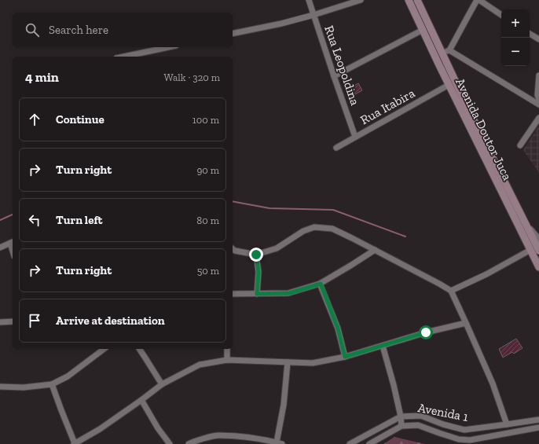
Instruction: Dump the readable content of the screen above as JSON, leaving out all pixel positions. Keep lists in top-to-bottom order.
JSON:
{
  "streets": {
    "main road": ["Avenida Doutor Juca"],
    "street": ["Rua Leopoldina", "Rua Itabira", "Avenida 1"]
  },
  "crossings": [
    ["Rua Leopoldina", "Rua Itabira"],
    ["Rua Itabira", "Avenida Doutor Juca"]
  ],
  "page": {
    "map_buttons": ["+", "−"],
    "search": "Search here",
    "heading": ["4 min", "Walk · 320 m"],
    "list": [
      ["Continue", "100 m"],
      ["Turn right", "90 m"],
      ["Turn left", "80 m"],
      ["Turn right", "50 m"],
      "Arrive at destination"
    ]
  }
}
